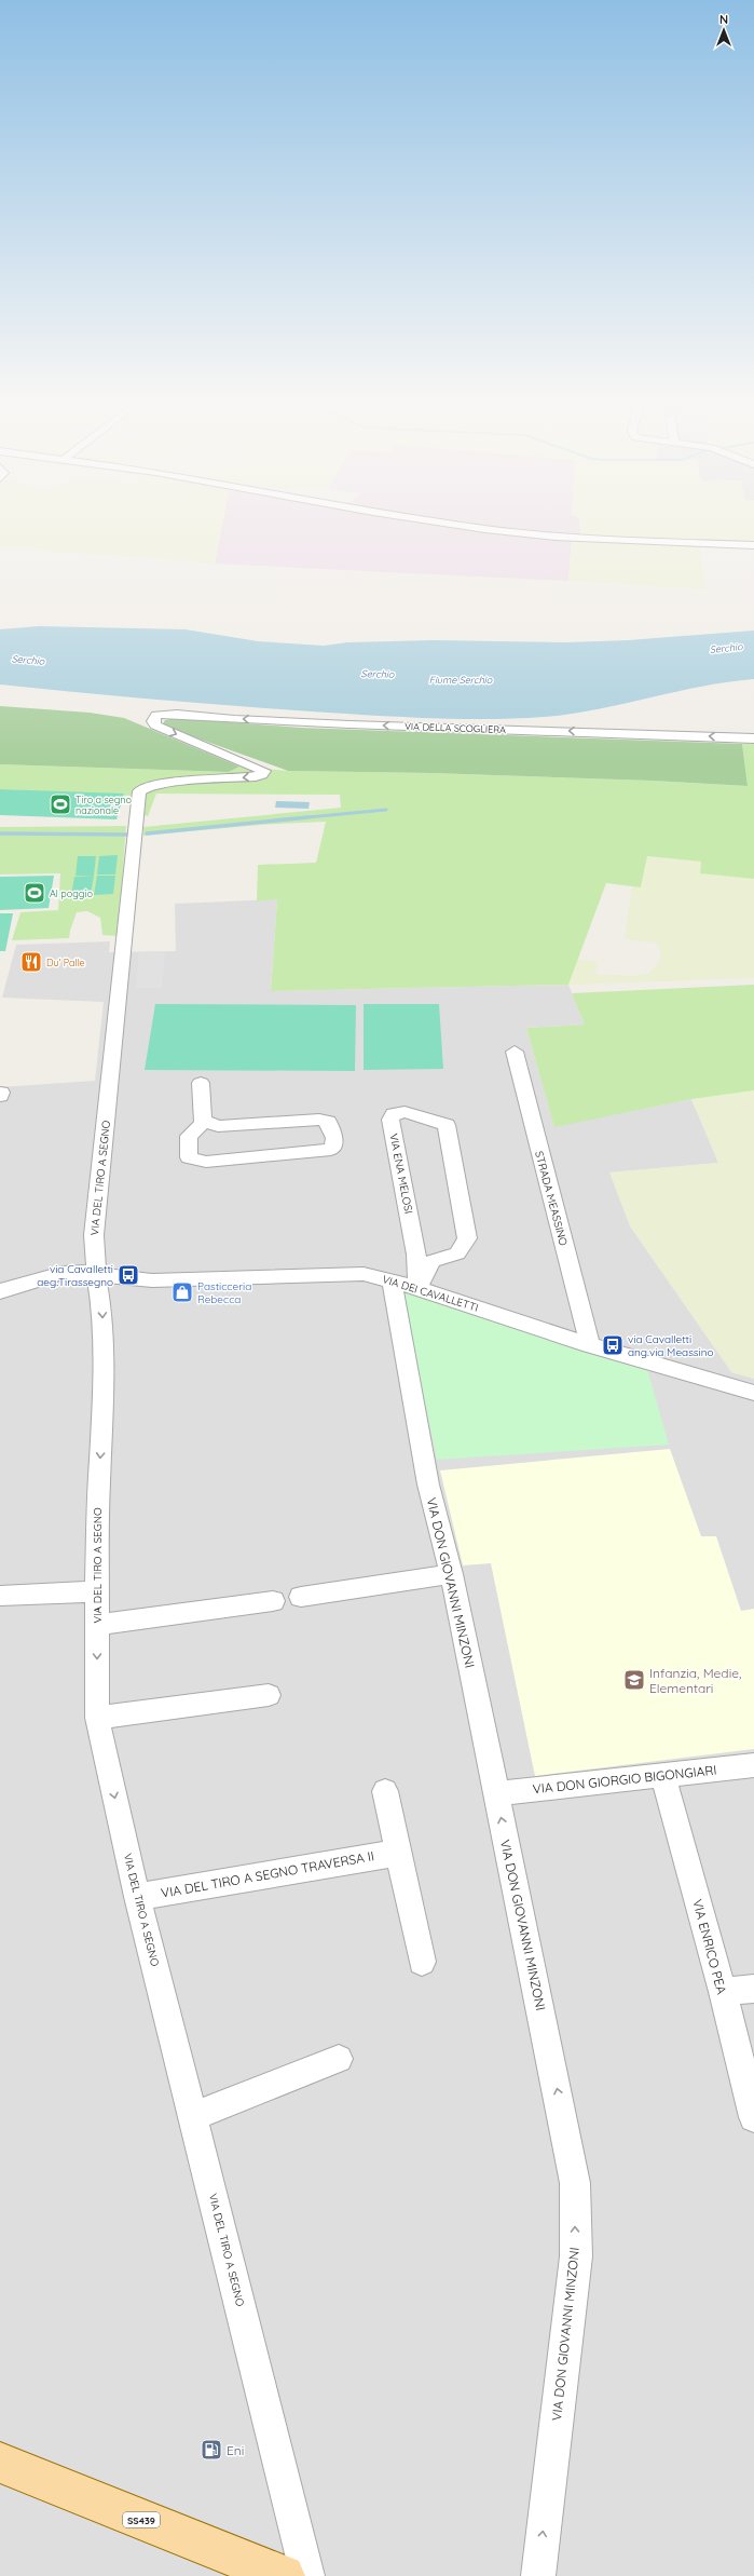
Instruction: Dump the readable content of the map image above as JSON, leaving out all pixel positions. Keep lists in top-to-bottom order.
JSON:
{
  "streets": {
    "main road": ["SS439"],
    "street": [
      "VIA DELLA SCOGLIERA",
      "VIA ENA MELOSI",
      "VIA DEL TIRO A SEGNO",
      "STRADA MEASSINO",
      "VIA DEI CAVALLETTI",
      "VIA DON GIOVANNI MINZONI",
      "VIA DON GIORGIO BIGONGIARI",
      "VIA DEL TIRO A SEGNO TRAVERSA II",
      "VIA ENRICO PEA"
    ]
  },
  "crossings": [
    ["VIA DELLA SCOGLIERA", "VIA DEL TIRO A SEGNO"],
    ["VIA ENA MELOSI", "VIA DEI CAVALLETTI"],
    ["VIA DEL TIRO A SEGNO", "VIA DEI CAVALLETTI"],
    ["VIA DEL TIRO A SEGNO", "VIA DEL TIRO A SEGNO TRAVERSA II"],
    ["STRADA MEASSINO", "VIA DEI CAVALLETTI"],
    ["VIA DEI CAVALLETTI", "VIA DON GIOVANNI MINZONI"],
    ["VIA DON GIOVANNI MINZONI", "VIA DON GIORGIO BIGONGIARI"],
    ["VIA DON GIORGIO BIGONGIARI", "VIA ENRICO PEA"]
  ],
  "one_way": ["VIA DELLA SCOGLIERA", "VIA DEL TIRO A SEGNO", "VIA DON GIOVANNI MINZONI"],
  "water": ["Serchio", "Fiume Serchio"],
  "places": {
    "sports": ["Tiro a segno nazionale", "Al poggio"],
    "restaurant": ["Du' Palle"],
    "bus stop": ["via Cavalletti aeg.Tirassegno", "via Cavalletti ang.via Meassino"],
    "shop": ["Pasticceria Rebecca"],
    "school or university": ["Infanzia, Medie, Elementari"],
    "fuel station": ["Eni"]
  },
  "north": "top"
}
